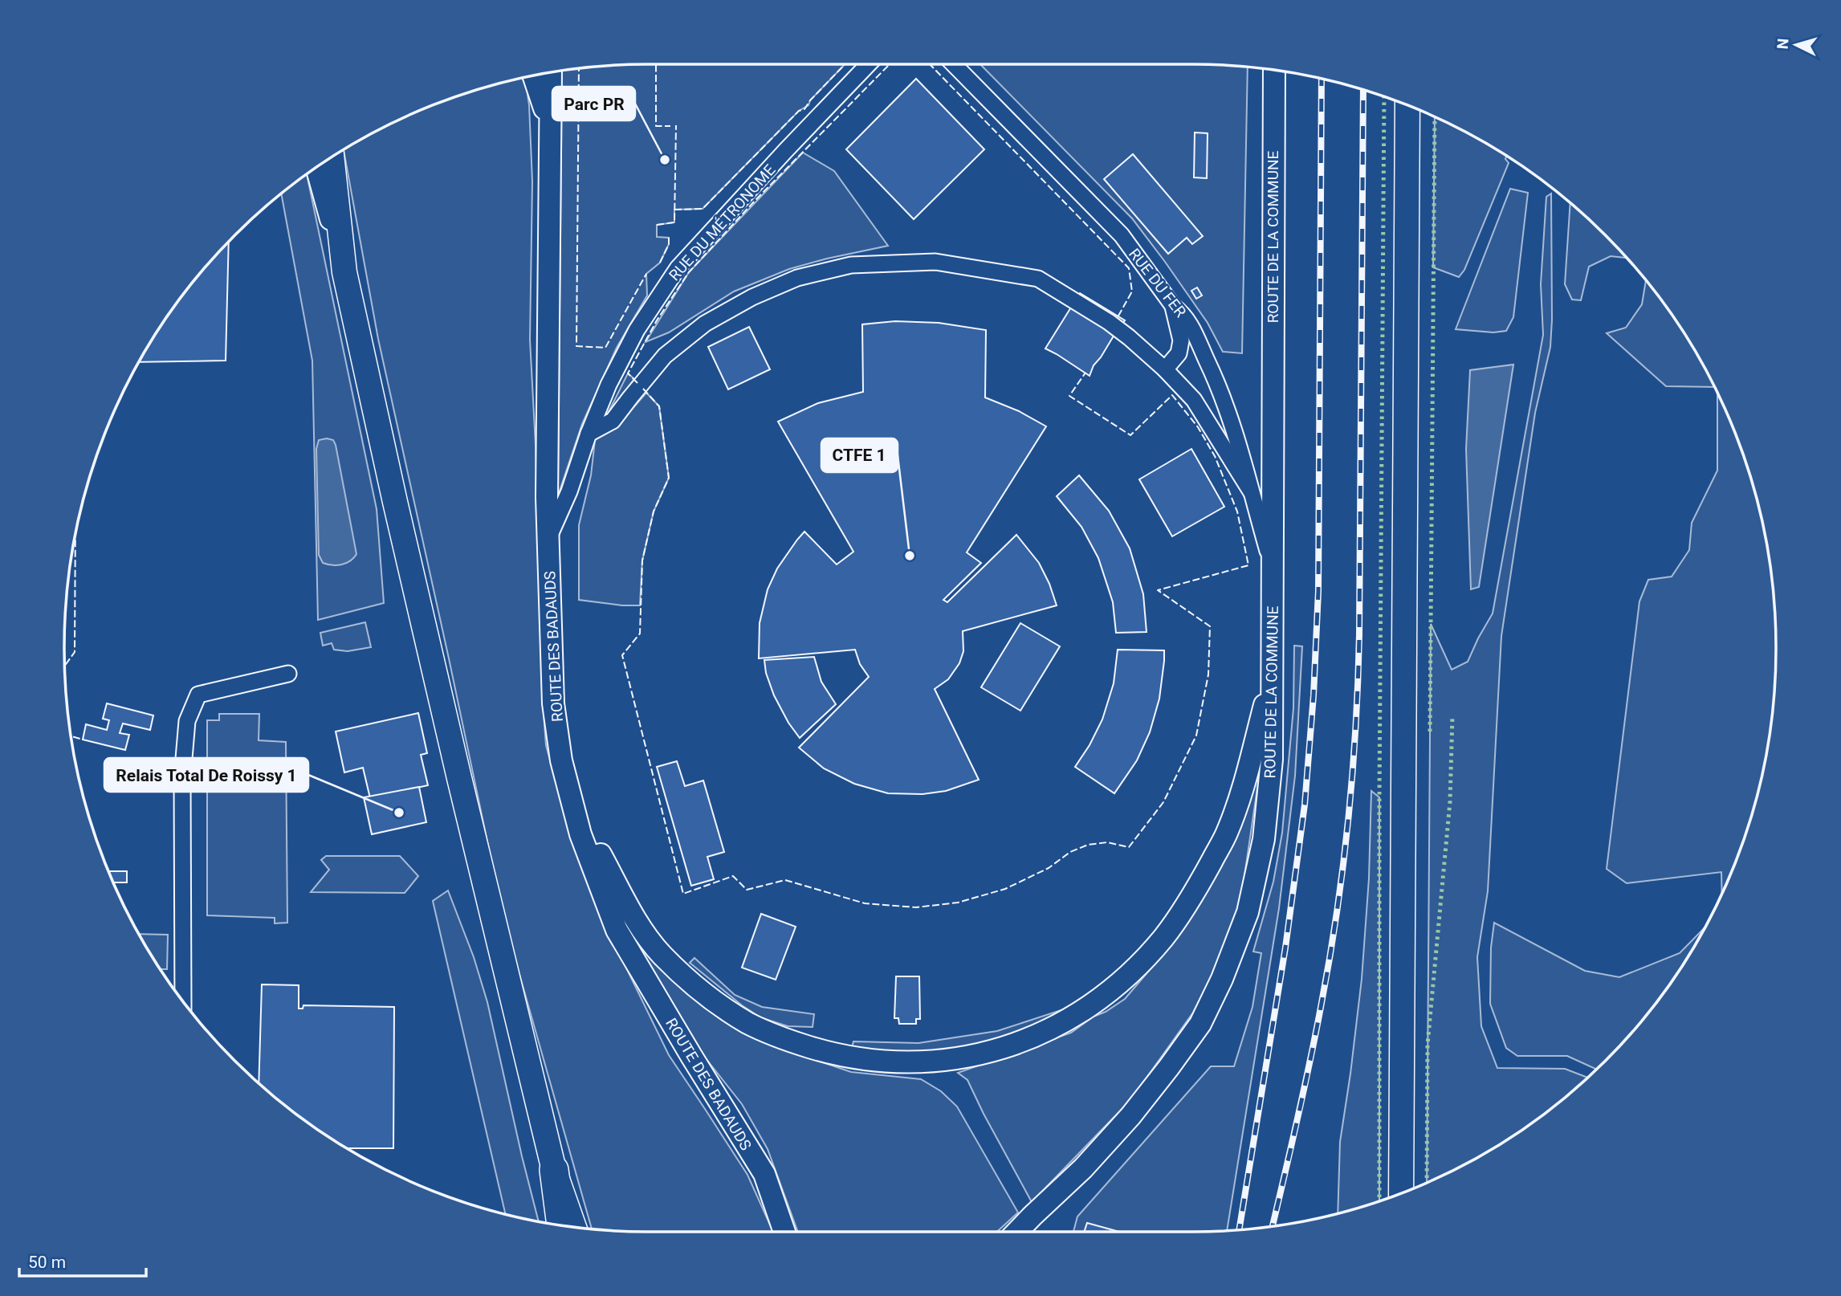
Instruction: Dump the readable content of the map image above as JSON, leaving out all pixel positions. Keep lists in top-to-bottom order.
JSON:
{
  "streets": {
    "main road": ["ROUTE DE LA COMMUNE", "ROUTE DES BADAUDS"],
    "street": ["RUE DU MÉTRONOME", "RUE DU FER"]
  },
  "crossings": [
    ["RUE DU MÉTRONOME", "ROUTE DES BADAUDS"],
    ["ROUTE DE LA COMMUNE", "RUE DU FER"]
  ],
  "places": ["Parc PR", "CTFE 1", "Relais Total De Roissy 1"],
  "scale_bar": "50 m",
  "north": "left"
}
